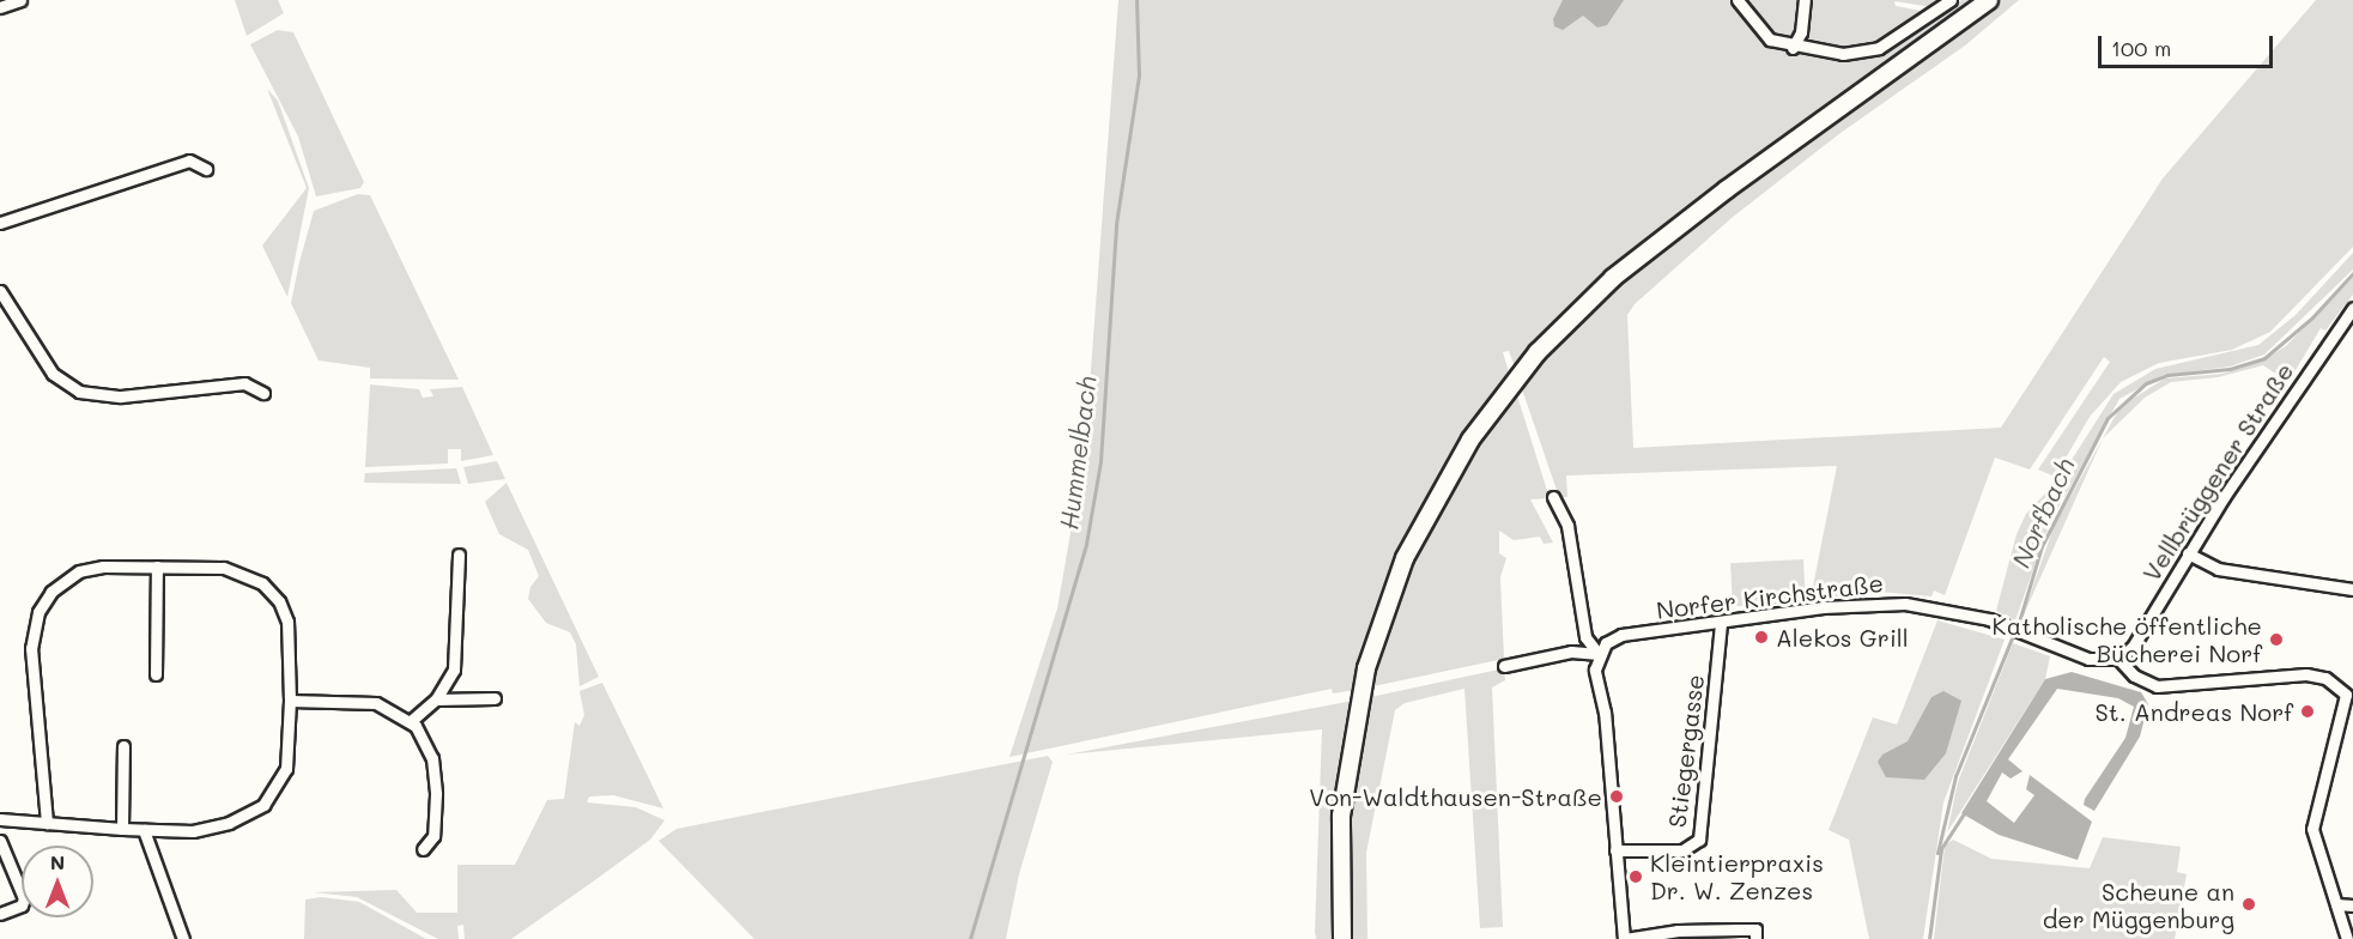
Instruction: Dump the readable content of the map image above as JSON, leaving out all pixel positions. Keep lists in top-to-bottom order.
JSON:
{
  "streets": {
    "street": ["Vellbrüggener Straße", "Norfer Kirchstraße", "Stiegergasse"]
  },
  "crossings": [
    ["Vellbrüggener Straße", "Norfer Kirchstraße"],
    ["Norfer Kirchstraße", "Stiegergasse"]
  ],
  "water": ["Hummelbach", "Norfbach"],
  "places": [
    "Alekos Grill",
    "Katholische öffentliche Bücherei Norf",
    "St. Andreas Norf",
    "Von-Waldthausen-Straße",
    "Kleintierpraxis Dr. W. Zenzes",
    "Scheune an der Müggenburg"
  ],
  "scale_bar": "100 m",
  "north": "top"
}
